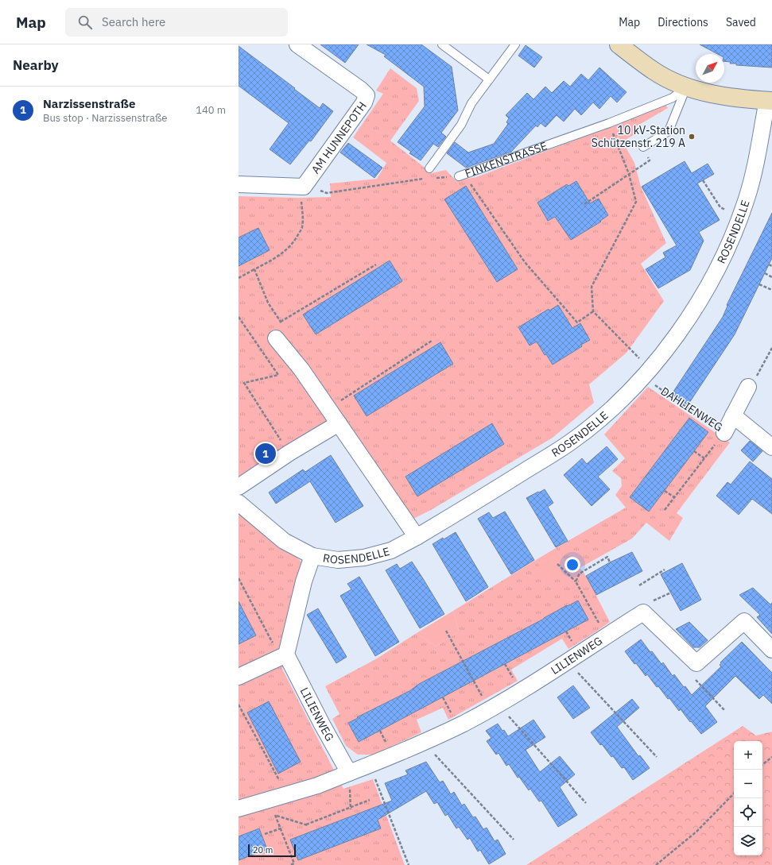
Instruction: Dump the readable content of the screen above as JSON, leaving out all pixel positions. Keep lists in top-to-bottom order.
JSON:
{
  "streets": {
    "street": [
      "AM HUNNEPOTH",
      "ROSENDELLE",
      "DAHLIENWEG",
      "LILIENWEG"
    ],
    "lane": ["FINKENSTRASSE"]
  },
  "crossings": [
    ["ROSENDELLE", "DAHLIENWEG"]
  ],
  "places": ["10 kV-Station Schützenstr. 219 A"],
  "scale_bar": "20 m",
  "north": "top right",
  "page": {
    "header": "Map",
    "search": "Search here",
    "nav": ["Map", "Directions", "Saved"],
    "heading": "Nearby",
    "list": [
      {
        "mark": "1",
        "name": "Narzissenstraße",
        "note": "Bus stop · Narzissenstraße",
        "value": "140 m"
      }
    ],
    "pins": "1",
    "map_buttons": ["+", "−"],
    "scale": "20 m"
  }
}
